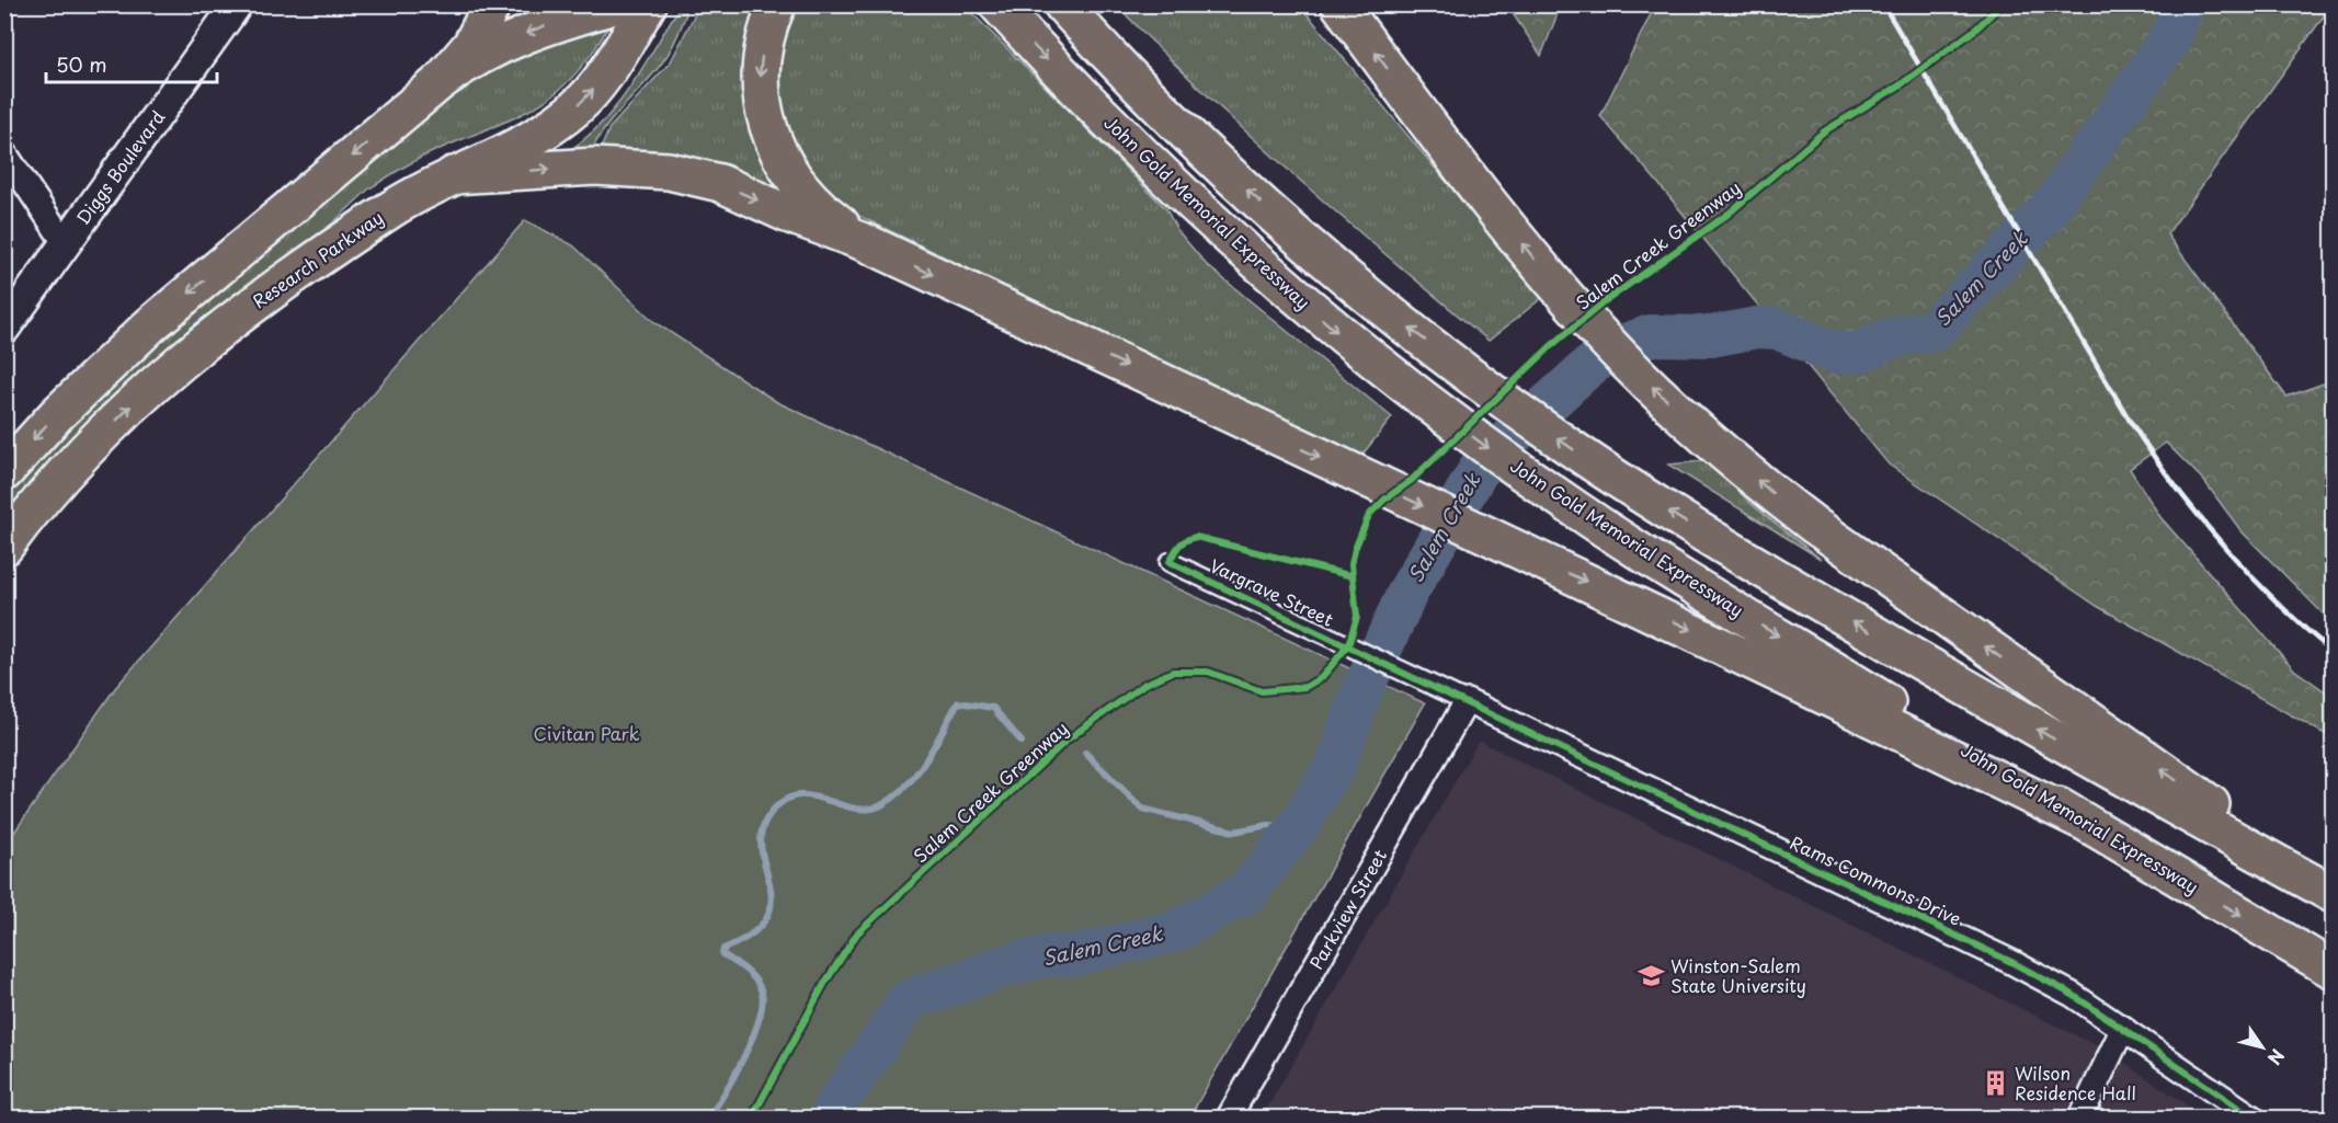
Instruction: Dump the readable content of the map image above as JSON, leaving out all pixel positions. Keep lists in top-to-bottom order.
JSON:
{
  "streets": {
    "main road": ["John Gold Memorial Expressway", "Research Parkway"],
    "street": [
      "Diggs Boulevard",
      "Vargrave Street",
      "Rams Commons Drive",
      "Parkview Street"
    ],
    "cycle path": ["Salem Creek Greenway"]
  },
  "crossings": [
    ["Vargrave Street", "Rams Commons Drive"],
    ["Vargrave Street", "Parkview Street"],
    ["Rams Commons Drive", "Parkview Street"]
  ],
  "water": ["Salem Creek"],
  "parks": ["Civitan Park"],
  "places": {
    "school or university": ["Winston-Salem State University"],
    "building": ["Wilson Residence Hall"]
  },
  "scale_bar": "50 m",
  "north": "bottom right"
}
